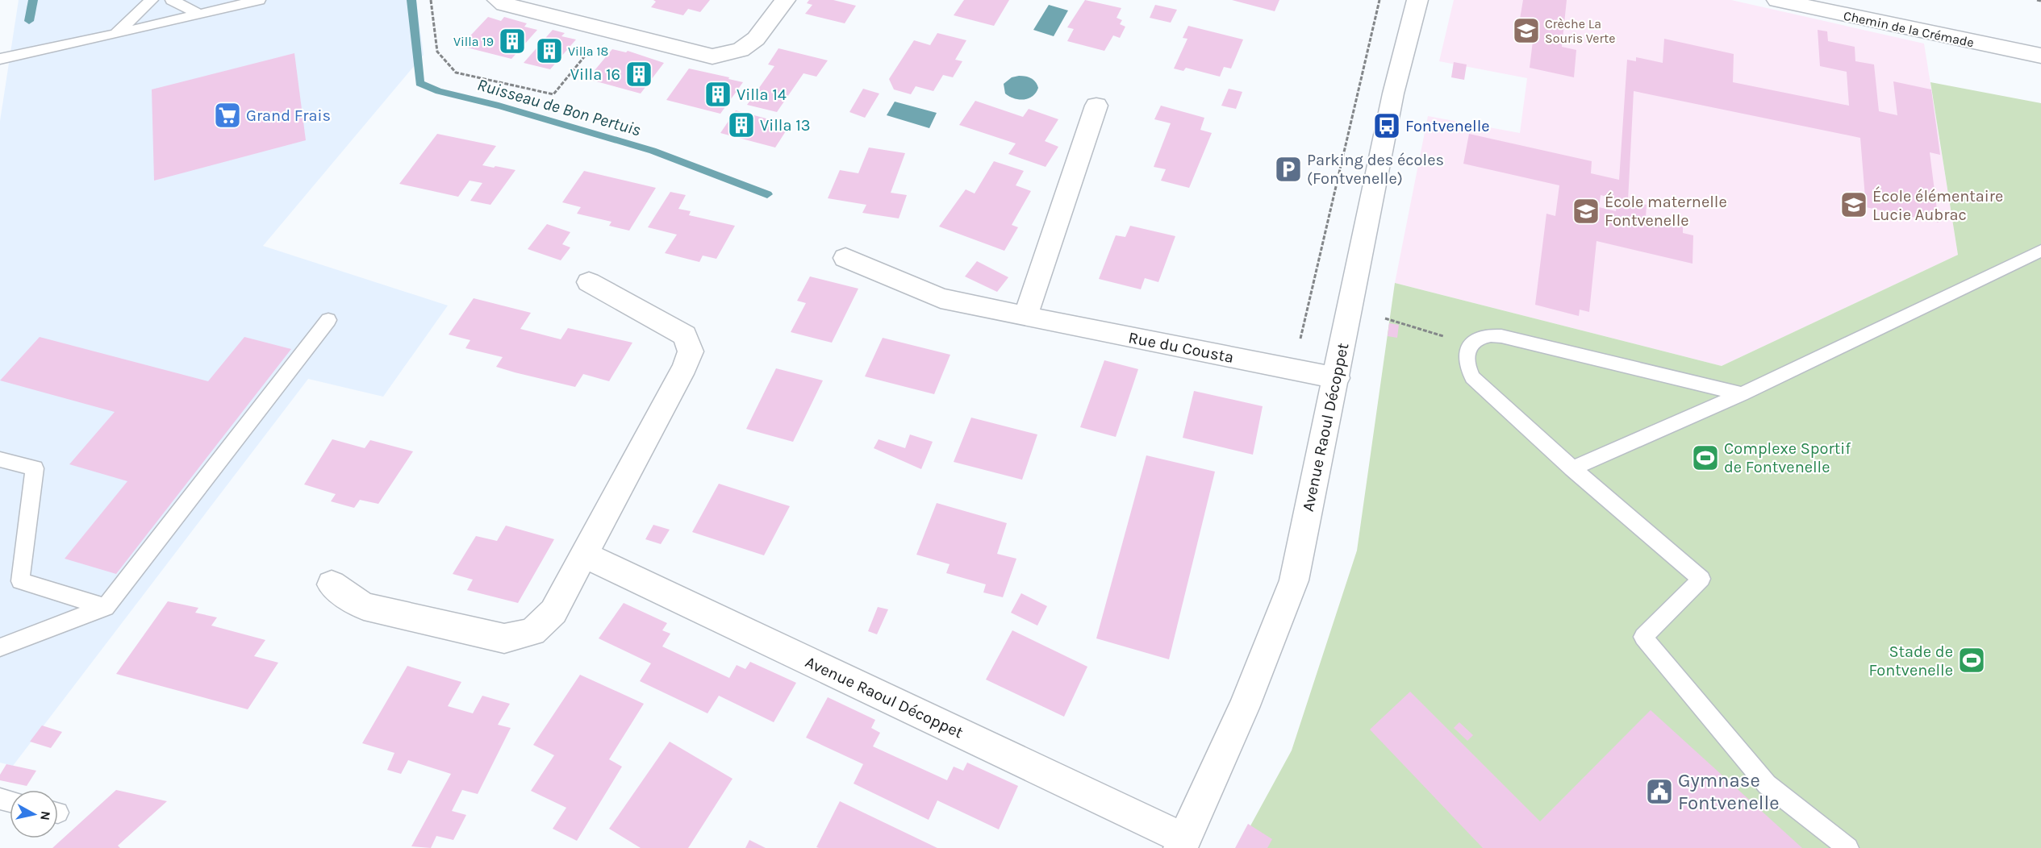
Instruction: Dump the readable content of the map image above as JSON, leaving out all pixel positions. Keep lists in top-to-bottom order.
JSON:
{
  "streets": {
    "street": ["Chemin de la Crémade", "Rue du Cousta", "Avenue Raoul Décoppet"]
  },
  "crossings": [
    ["Rue du Cousta", "Avenue Raoul Décoppet"]
  ],
  "water": ["Ruisseau de Bon Pertuis"],
  "places": {
    "school or university": ["Crèche La Souris Verte", "École élémentaire Lucie Aubrac", "École maternelle Fontvenelle"],
    "building": [
      "Villa 19",
      "Villa 18",
      "Villa 16",
      "Villa 14",
      "Villa 13"
    ],
    "supermarket": ["Grand Frais"],
    "bus stop": ["Fontvenelle"],
    "parking": ["Parking des écoles (Fontvenelle)"],
    "sports": ["Complexe Sportif de Fontvenelle", "Stade de Fontvenelle"],
    "public building": ["Gymnase Fontvenelle"]
  },
  "north": "right"
}
